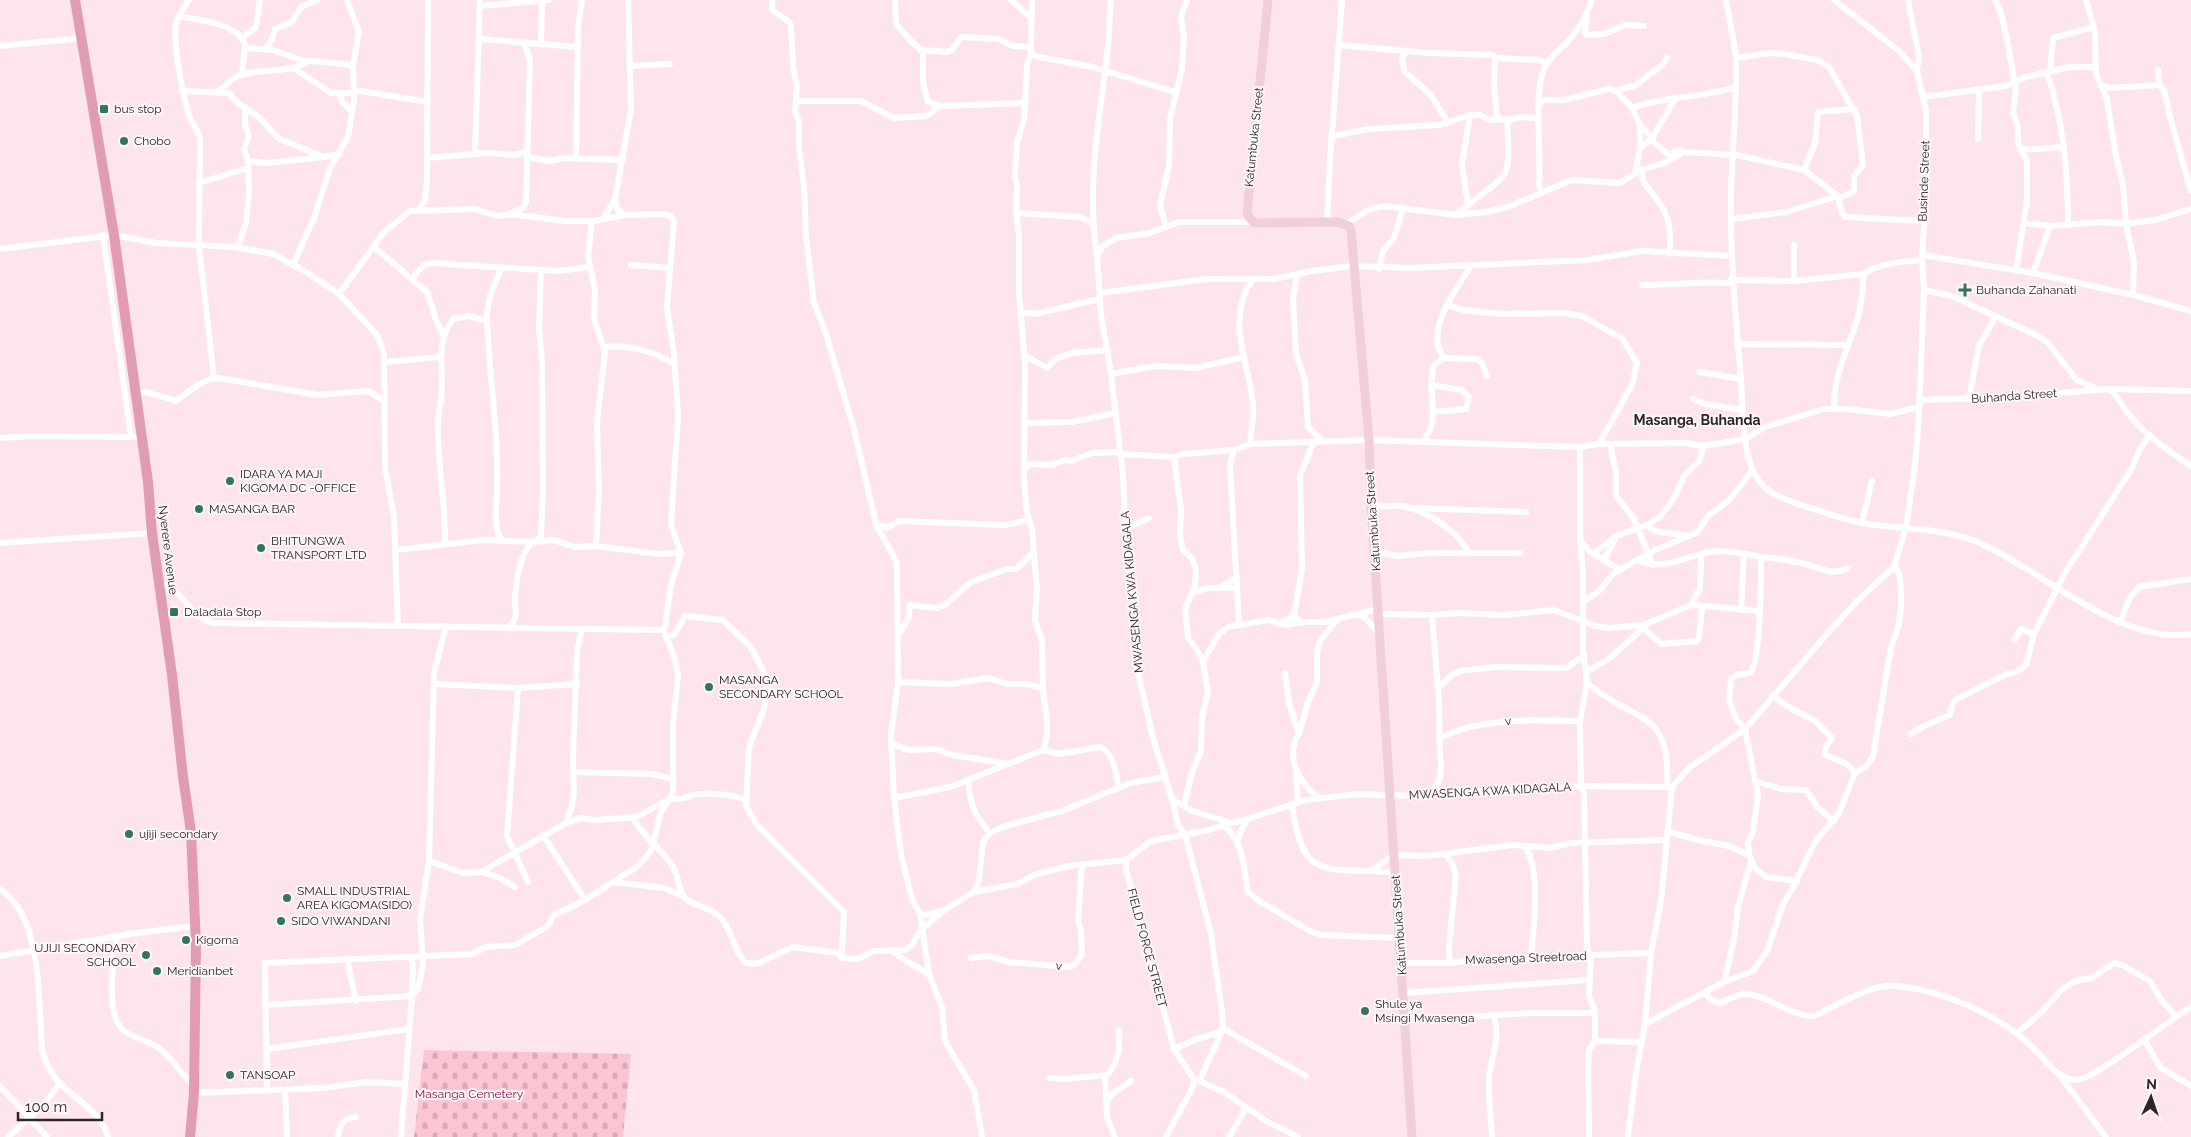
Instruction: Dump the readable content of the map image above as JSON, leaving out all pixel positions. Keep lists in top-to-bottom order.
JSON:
{
  "streets": {
    "main road": ["Katumbuka Street", "Nyerere Avenue"],
    "street": [
      "Businde Street",
      "Buhanda Street",
      "MWASENGA KWA KIDAGALA",
      "v",
      "FIELD FORCE STREET",
      "Mwasenga Streetroad"
    ]
  },
  "crossings": [
    ["Katumbuka Street", "MWASENGA KWA KIDAGALA"],
    ["Katumbuka Street", "Mwasenga Streetroad"],
    ["Businde Street", "Buhanda Street"]
  ],
  "districts": ["Masanga, Buhanda"],
  "parks": ["Masanga Cemetery"],
  "places": {
    "transit": ["bus stop", "Daladala Stop"],
    "other": [
      "Chobo",
      "IDARA YA MAJI KIGOMA DC -OFFICE",
      "MASANGA BAR",
      "BHITUNGWA TRANSPORT LTD",
      "MASANGA SECONDARY SCHOOL",
      "ujiji secondary",
      "SMALL INDUSTRIAL AREA KIGOMA(SIDO)",
      "SIDO VIWANDANI",
      "Kigoma",
      "UJIJI SECONDARY SCHOOL",
      "Meridianbet",
      "Shule ya Msingi Mwasenga",
      "TANSOAP"
    ],
    "health": ["Buhanda Zahanati"]
  },
  "scale_bar": "100 m",
  "north": "top"
}
